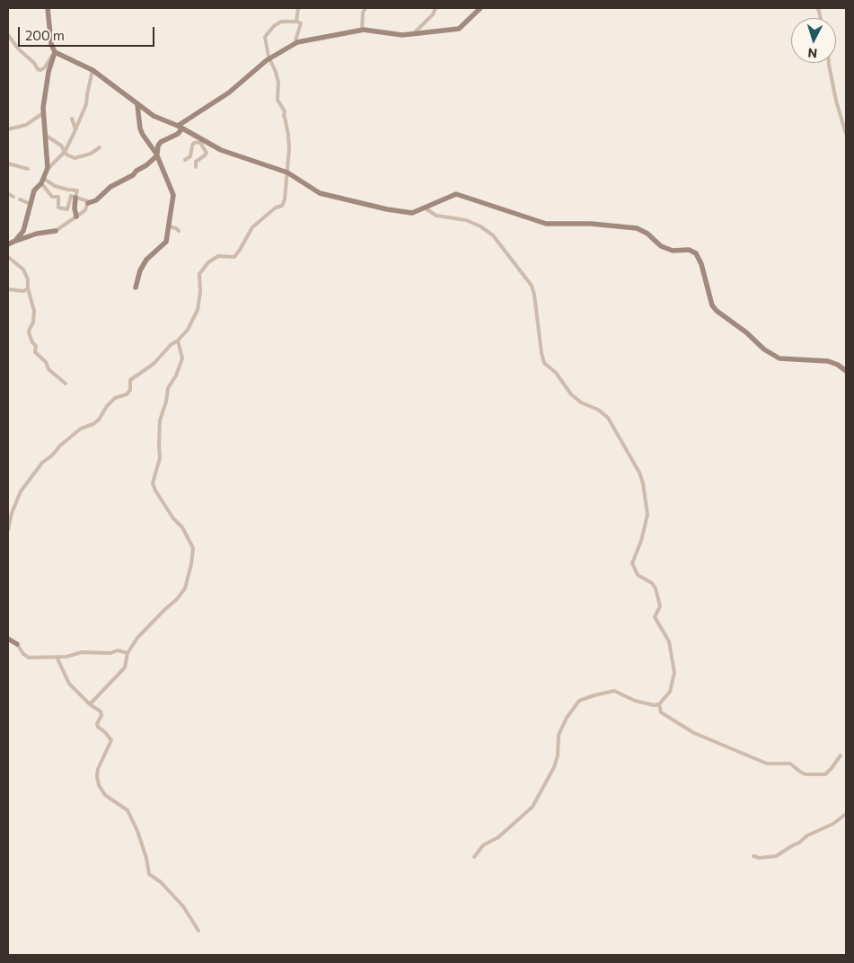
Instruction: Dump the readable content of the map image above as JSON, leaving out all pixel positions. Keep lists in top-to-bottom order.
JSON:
{
  "scale_bar": "200 m",
  "north": "bottom"
}
